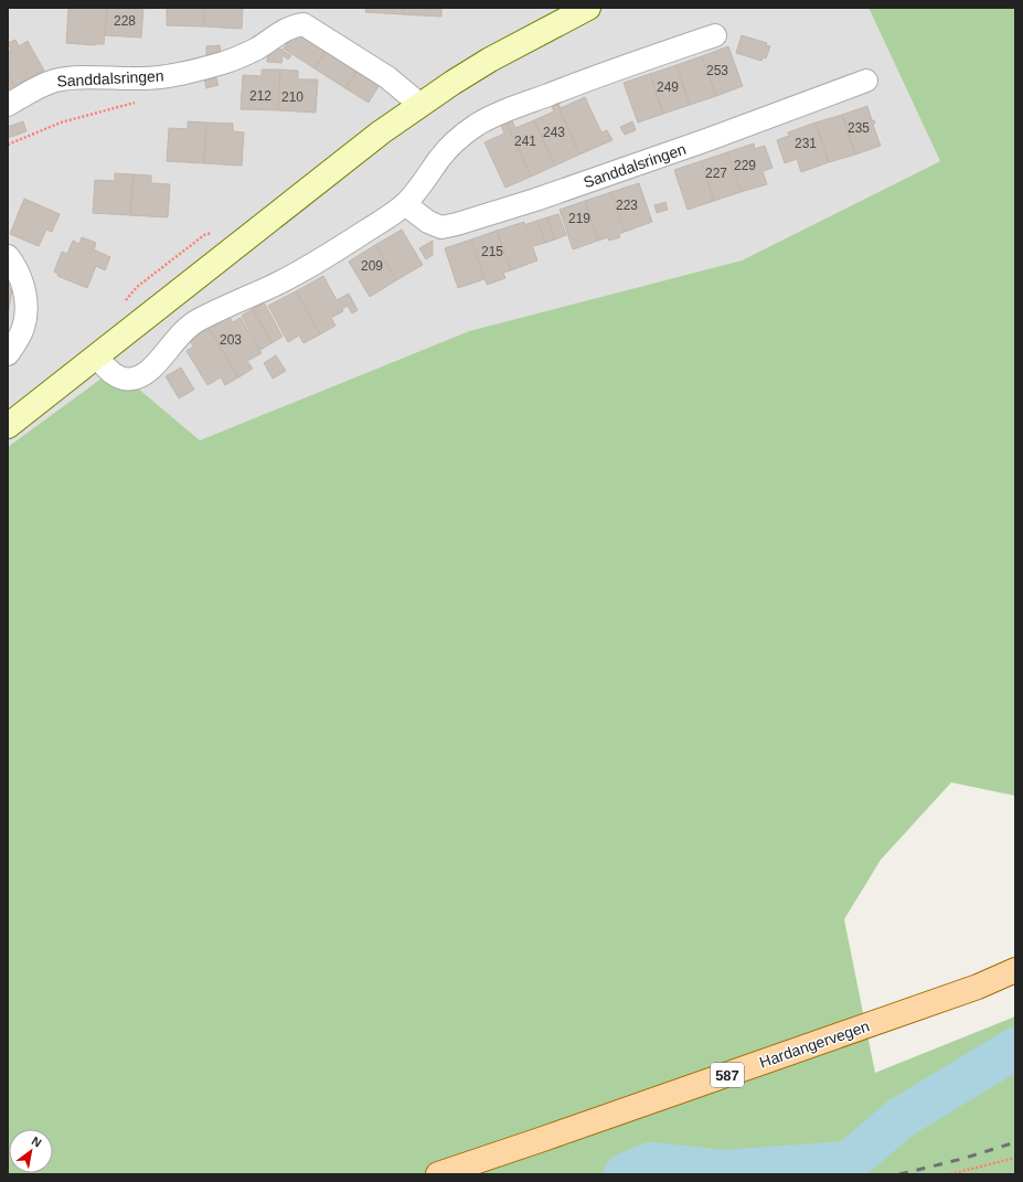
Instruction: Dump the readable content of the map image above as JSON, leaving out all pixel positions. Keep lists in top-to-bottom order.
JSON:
{
  "streets": {
    "main road": ["Hardangervegen", "587"],
    "street": ["Sanddalsringen"]
  },
  "house_numbers": [
    "228",
    "253",
    "249",
    "212",
    "210",
    "235",
    "243",
    "241",
    "231",
    "229",
    "227",
    "223",
    "219",
    "215",
    "209",
    "203"
  ],
  "north": "top right"
}
